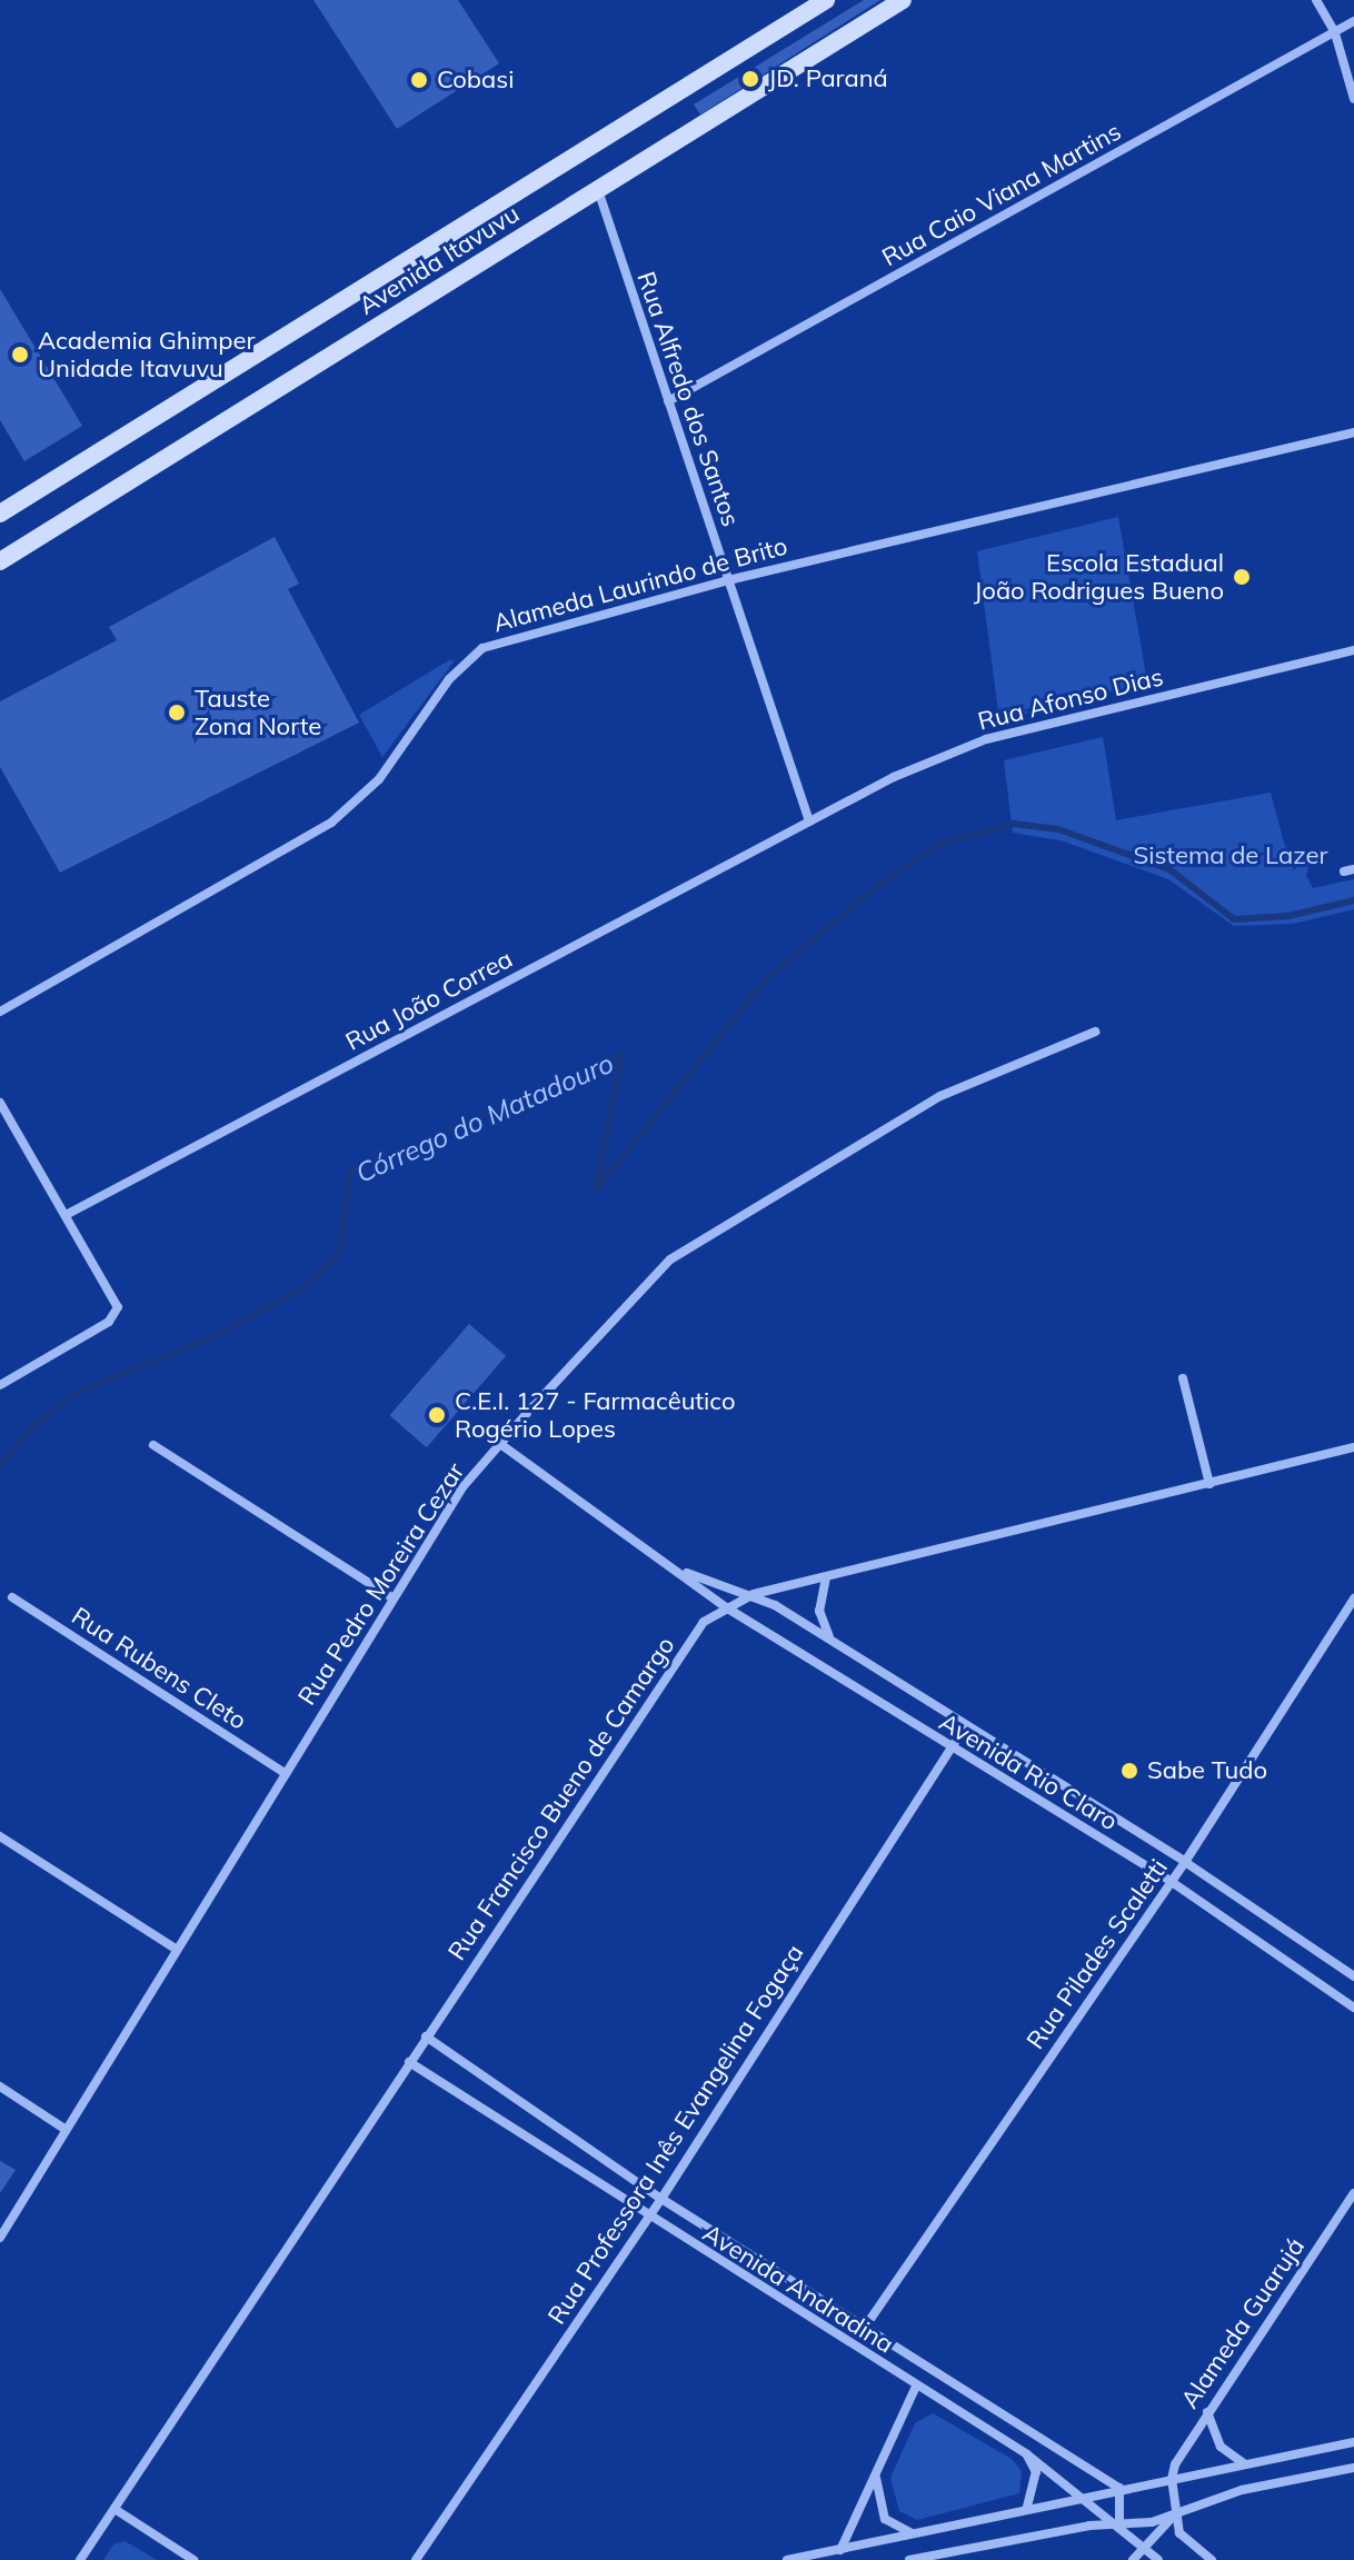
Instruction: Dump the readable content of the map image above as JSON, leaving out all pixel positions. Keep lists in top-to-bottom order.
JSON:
{
  "streets": {
    "main road": ["Avenida Itavuvu"],
    "street": [
      "Rua Caio Viana Martins",
      "Rua Alfredo dos Santos",
      "Alameda Laurindo de Brito",
      "Rua Afonso Dias",
      "Rua João Correa",
      "Rua Pedro Moreira Cezar",
      "Rua Rubens Cleto",
      "Avenida Rio Claro",
      "Rua Francisco Bueno de Camargo",
      "Rua Pilades Scaletti",
      "Rua Professora Inês Evangelina Fogaça",
      "Avenida Andradina",
      "Alameda Guarujá"
    ]
  },
  "crossings": [
    ["Rua Caio Viana Martins", "Rua Alfredo dos Santos"],
    ["Avenida Itavuvu", "Rua Alfredo dos Santos"],
    ["Rua Alfredo dos Santos", "Alameda Laurindo de Brito"],
    ["Rua Alfredo dos Santos", "Rua Afonso Dias"],
    ["Rua Alfredo dos Santos", "Rua João Correa"],
    ["Rua Afonso Dias", "Rua João Correa"],
    ["Rua Pedro Moreira Cezar", "Rua Rubens Cleto"],
    ["Rua Pedro Moreira Cezar", "Avenida Rio Claro"],
    ["Avenida Rio Claro", "Rua Francisco Bueno de Camargo"],
    ["Avenida Rio Claro", "Rua Pilades Scaletti"],
    ["Avenida Rio Claro", "Rua Professora Inês Evangelina Fogaça"],
    ["Rua Francisco Bueno de Camargo", "Avenida Andradina"],
    ["Rua Pilades Scaletti", "Avenida Andradina"],
    ["Rua Professora Inês Evangelina Fogaça", "Avenida Andradina"]
  ],
  "water": ["Córrego do Matadouro"],
  "parks": ["Sistema de Lazer"],
  "places": [
    "JD. Paraná",
    "Cobasi",
    "Academia Ghimper Unidade Itavuvu",
    "Escola Estadual João Rodrigues Bueno",
    "Tauste Zona Norte",
    "C.E.I. 127 - Farmacêutico Rogério Lopes",
    "Sabe Tudo"
  ]
}
